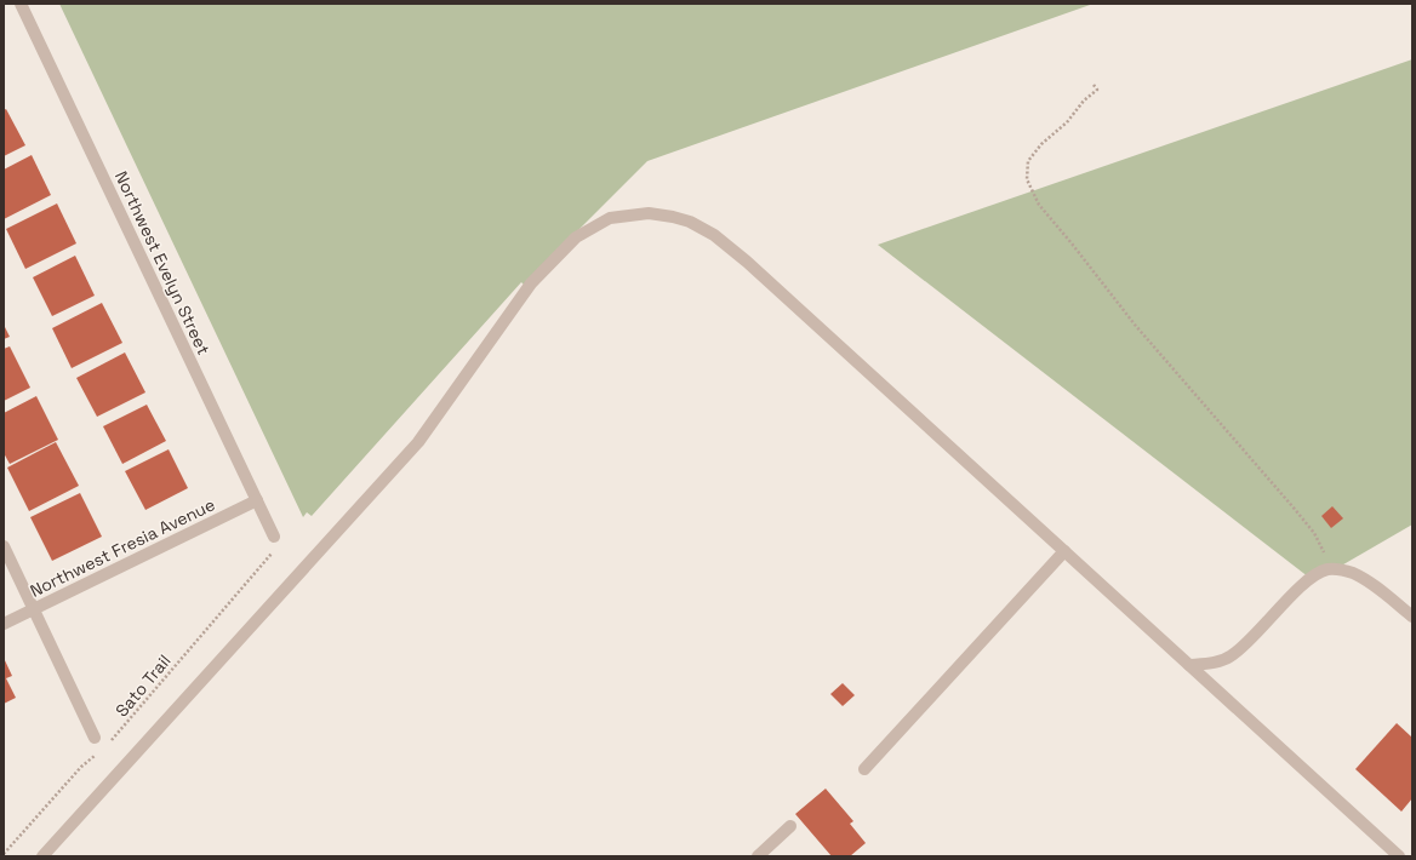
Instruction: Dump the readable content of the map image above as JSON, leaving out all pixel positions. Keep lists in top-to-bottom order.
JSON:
{
  "streets": {
    "street": ["Northwest Evelyn Street", "Northwest Fresia Avenue"],
    "path": ["Sato Trail"]
  },
  "crossings": [
    ["Northwest Evelyn Street", "Northwest Fresia Avenue"]
  ]
}
